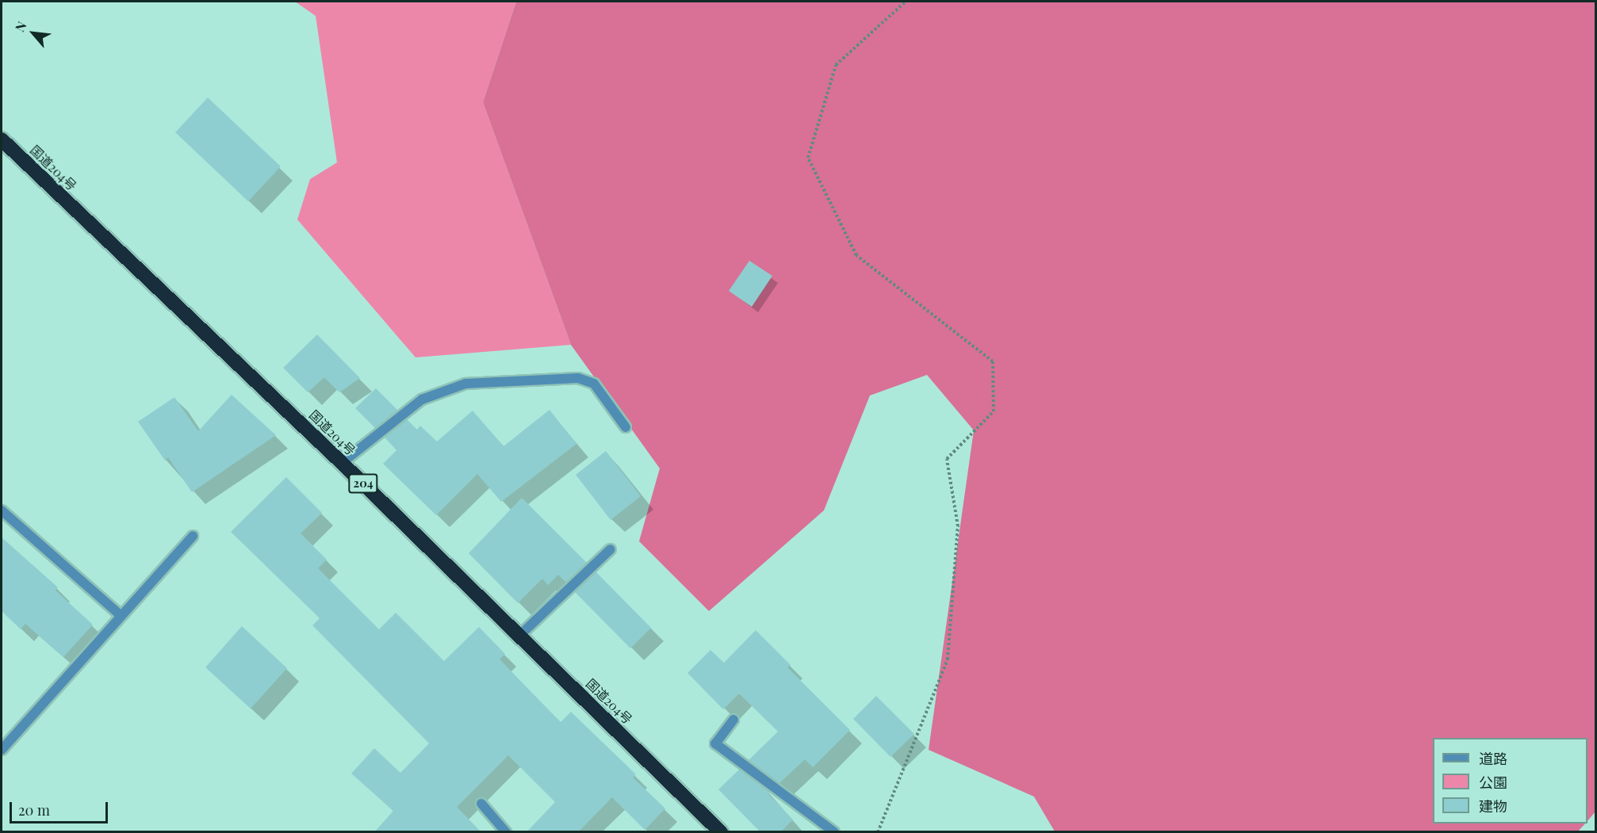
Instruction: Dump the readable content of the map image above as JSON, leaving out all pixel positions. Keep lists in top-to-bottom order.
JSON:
{
  "streets": {
    "highway": ["国道204号", "204"]
  },
  "legend": ["道路", "公園", "建物"],
  "scale_bar": "20 m",
  "north": "top left"
}
